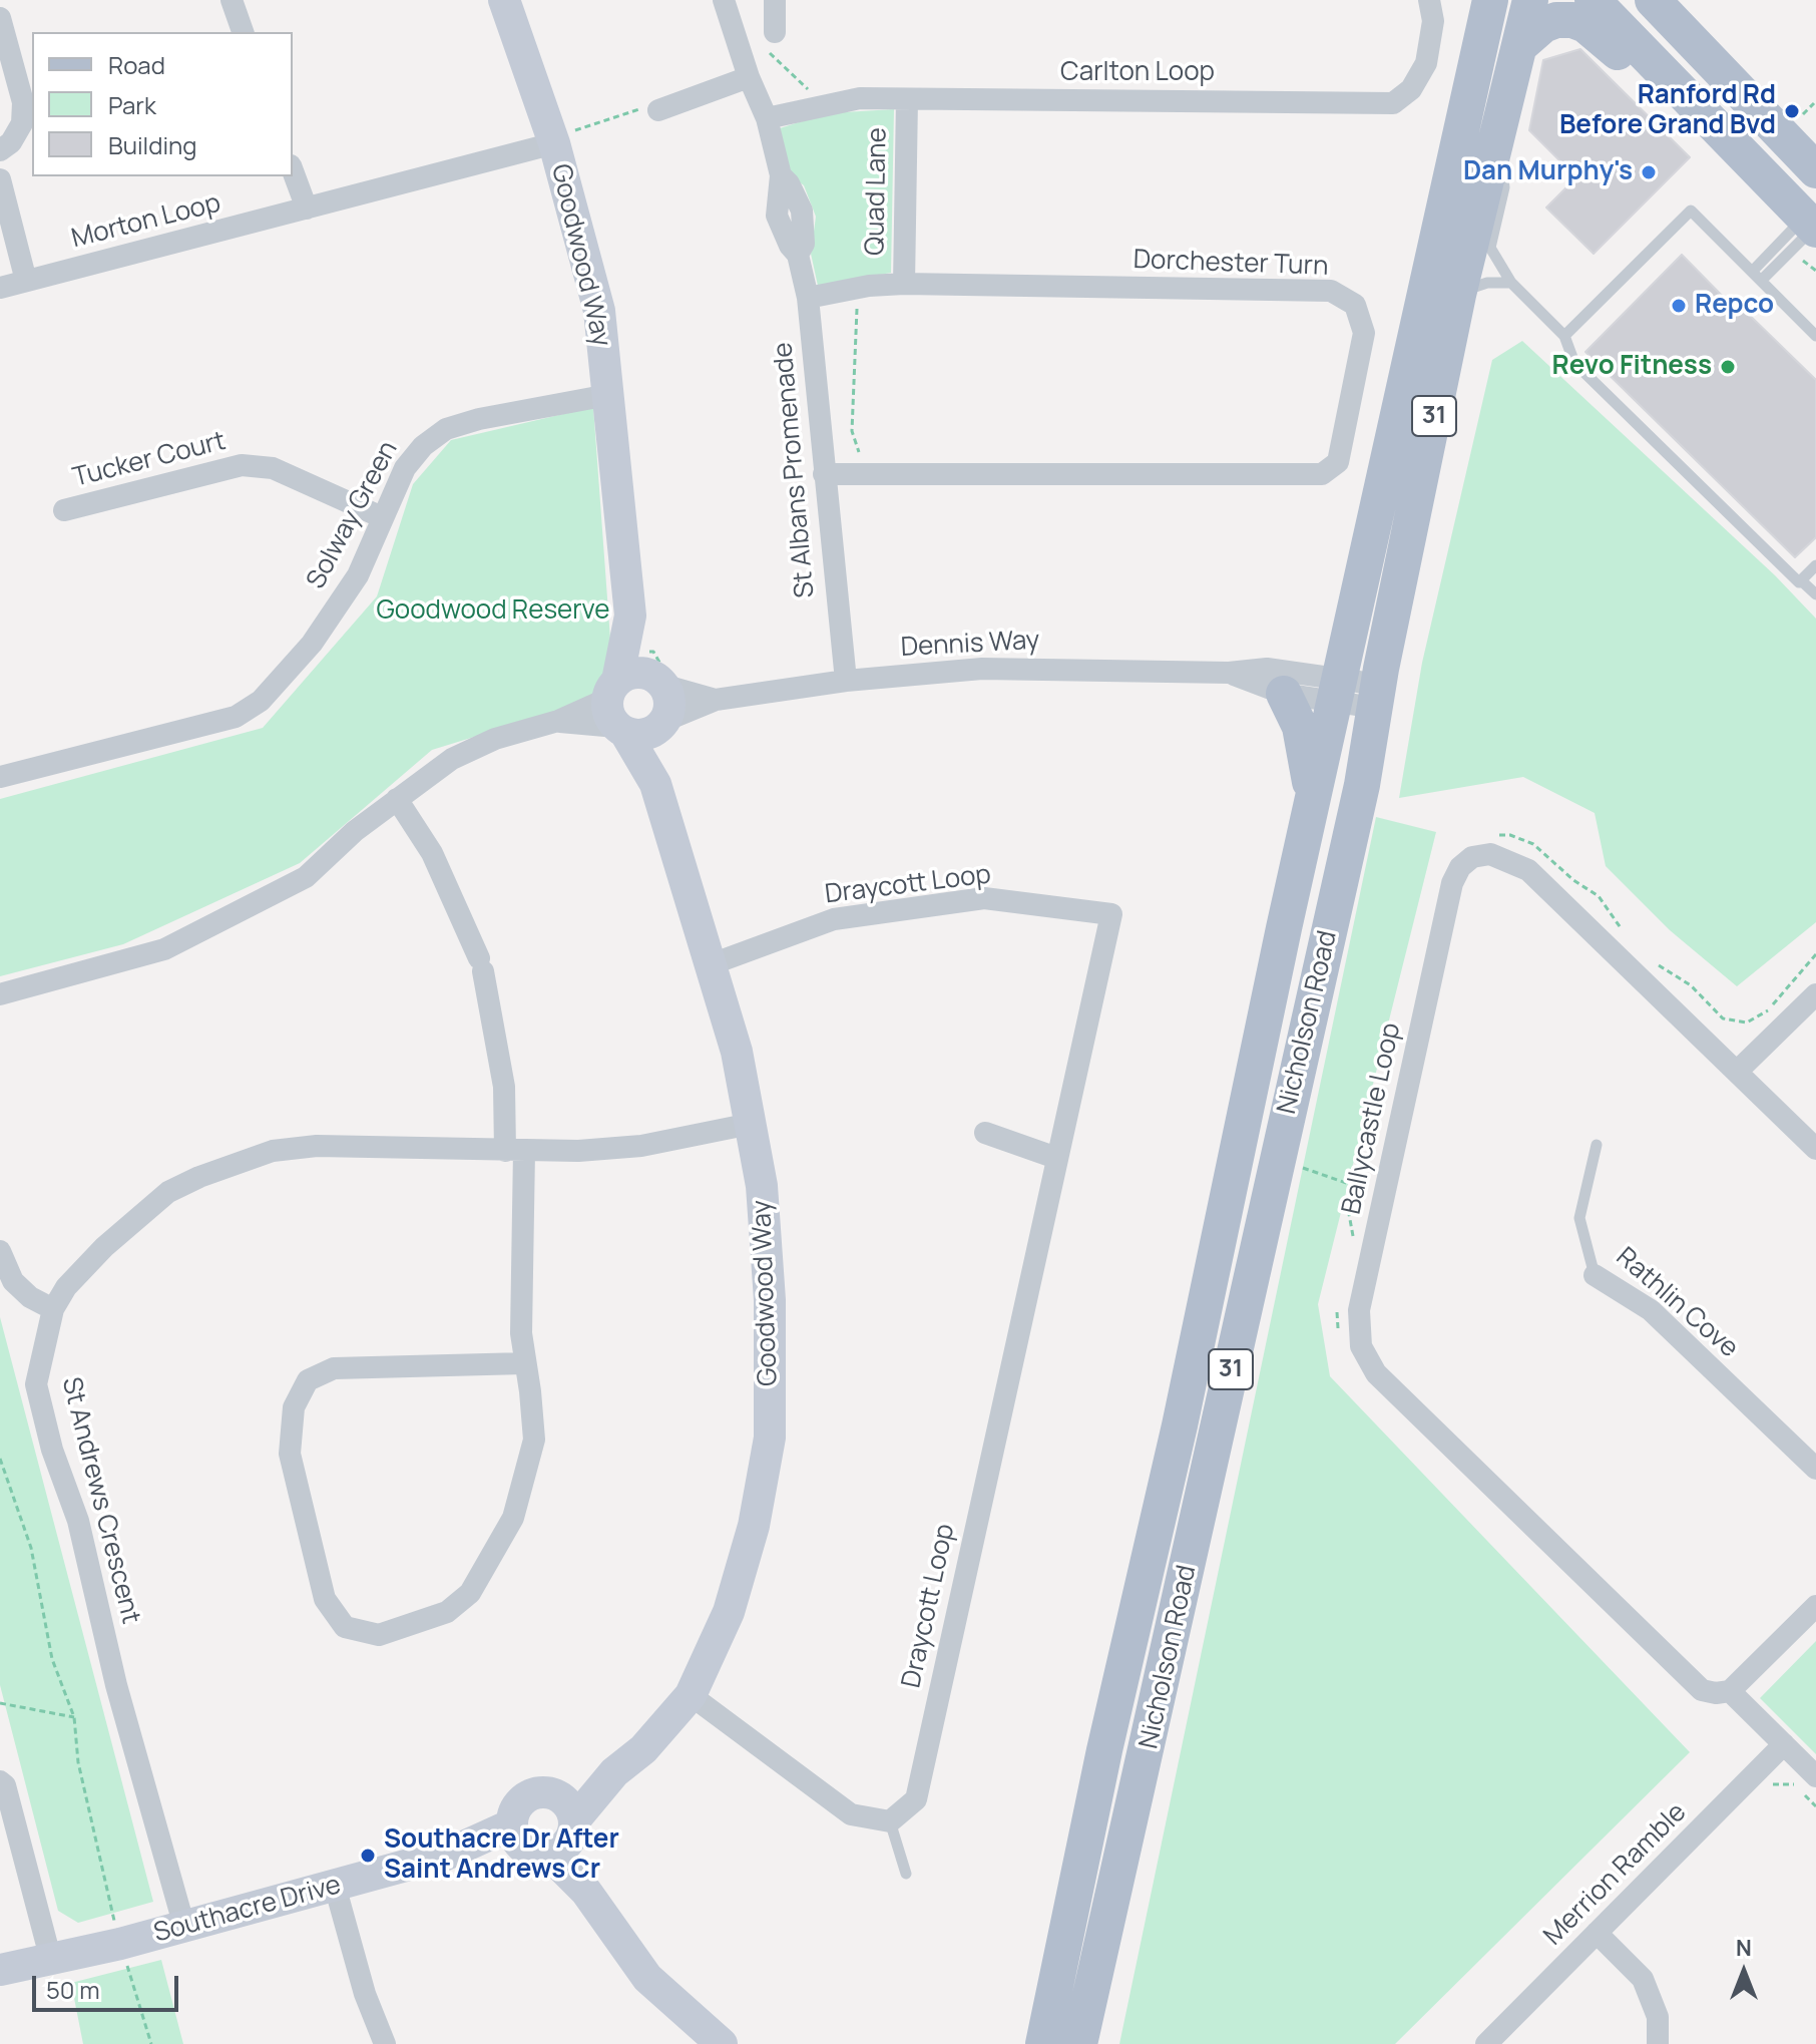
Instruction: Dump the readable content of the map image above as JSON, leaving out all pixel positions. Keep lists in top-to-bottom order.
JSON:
{
  "streets": {
    "main road": ["31", "Nicholson Road"],
    "street": [
      "Carlton Loop",
      "Quad Lane",
      "Morton Loop",
      "Goodwood Way",
      "Dorchester Turn",
      "Tucker Court",
      "St Albans Promenade",
      "Solway Green",
      "Dennis Way",
      "Draycott Loop",
      "Ballycastle Loop",
      "Rathlin Cove",
      "St Andrews Crescent",
      "Merrion Ramble",
      "Southacre Drive"
    ]
  },
  "crossings": [
    ["Carlton Loop", "Quad Lane"],
    ["Carlton Loop", "St Albans Promenade"],
    ["Quad Lane", "Dorchester Turn"],
    ["Morton Loop", "Goodwood Way"],
    ["Goodwood Way", "Solway Green"],
    ["Goodwood Way", "Dennis Way"],
    ["Goodwood Way", "Draycott Loop"],
    ["Goodwood Way", "St Andrews Crescent"],
    ["Goodwood Way", "Southacre Drive"],
    ["Dorchester Turn", "St Albans Promenade"],
    ["Tucker Court", "Solway Green"],
    ["St Albans Promenade", "Dennis Way"],
    ["Dennis Way", "Nicholson Road"],
    ["St Andrews Crescent", "Southacre Drive"]
  ],
  "parks": ["Goodwood Reserve"],
  "places": [
    "Ranford Rd Before Grand Bvd",
    "Dan Murphy's",
    "Repco",
    "Revo Fitness",
    "Southacre Dr After Saint Andrews Cr"
  ],
  "legend": ["Road", "Park", "Building"],
  "scale_bar": "50 m",
  "north": "top"
}
